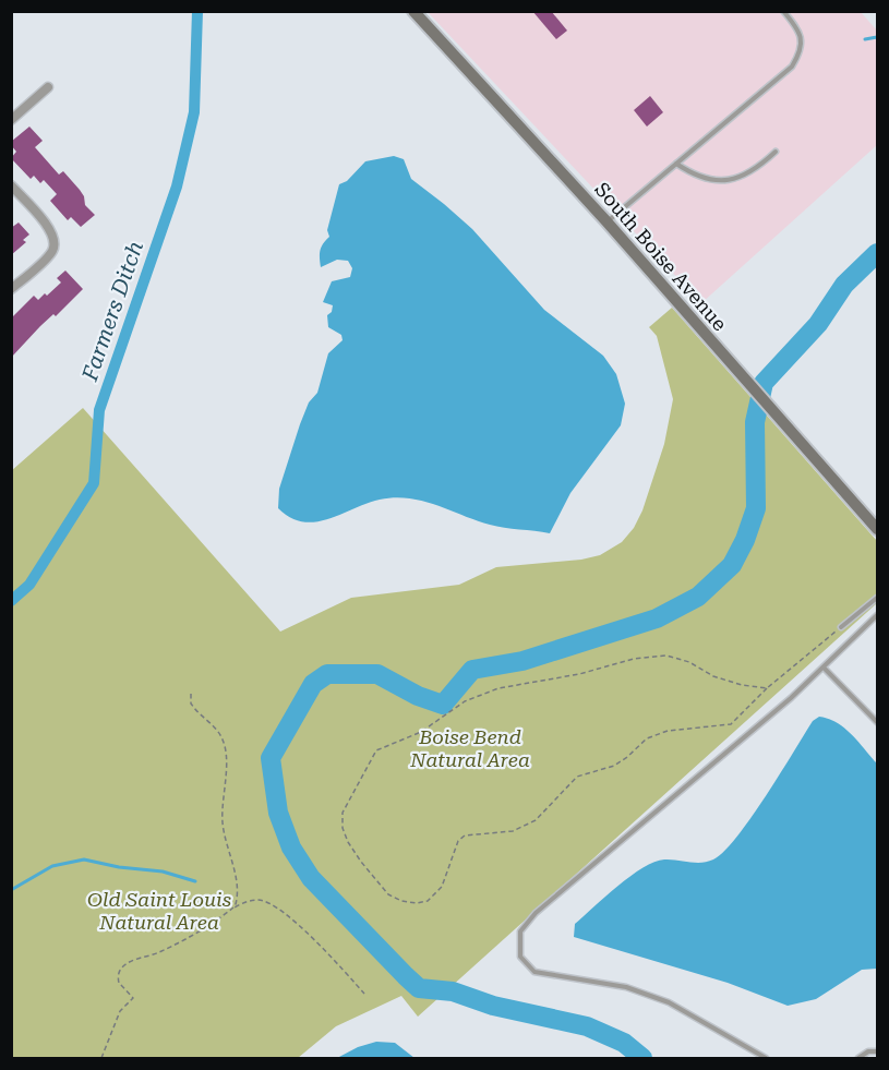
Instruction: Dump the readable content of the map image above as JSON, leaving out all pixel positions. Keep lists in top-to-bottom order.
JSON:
{
  "streets": {
    "main road": ["South Boise Avenue"]
  },
  "water": ["Farmers Ditch"],
  "parks": ["Boise Bend Natural Area", "Old Saint Louis Natural Area"]
}
